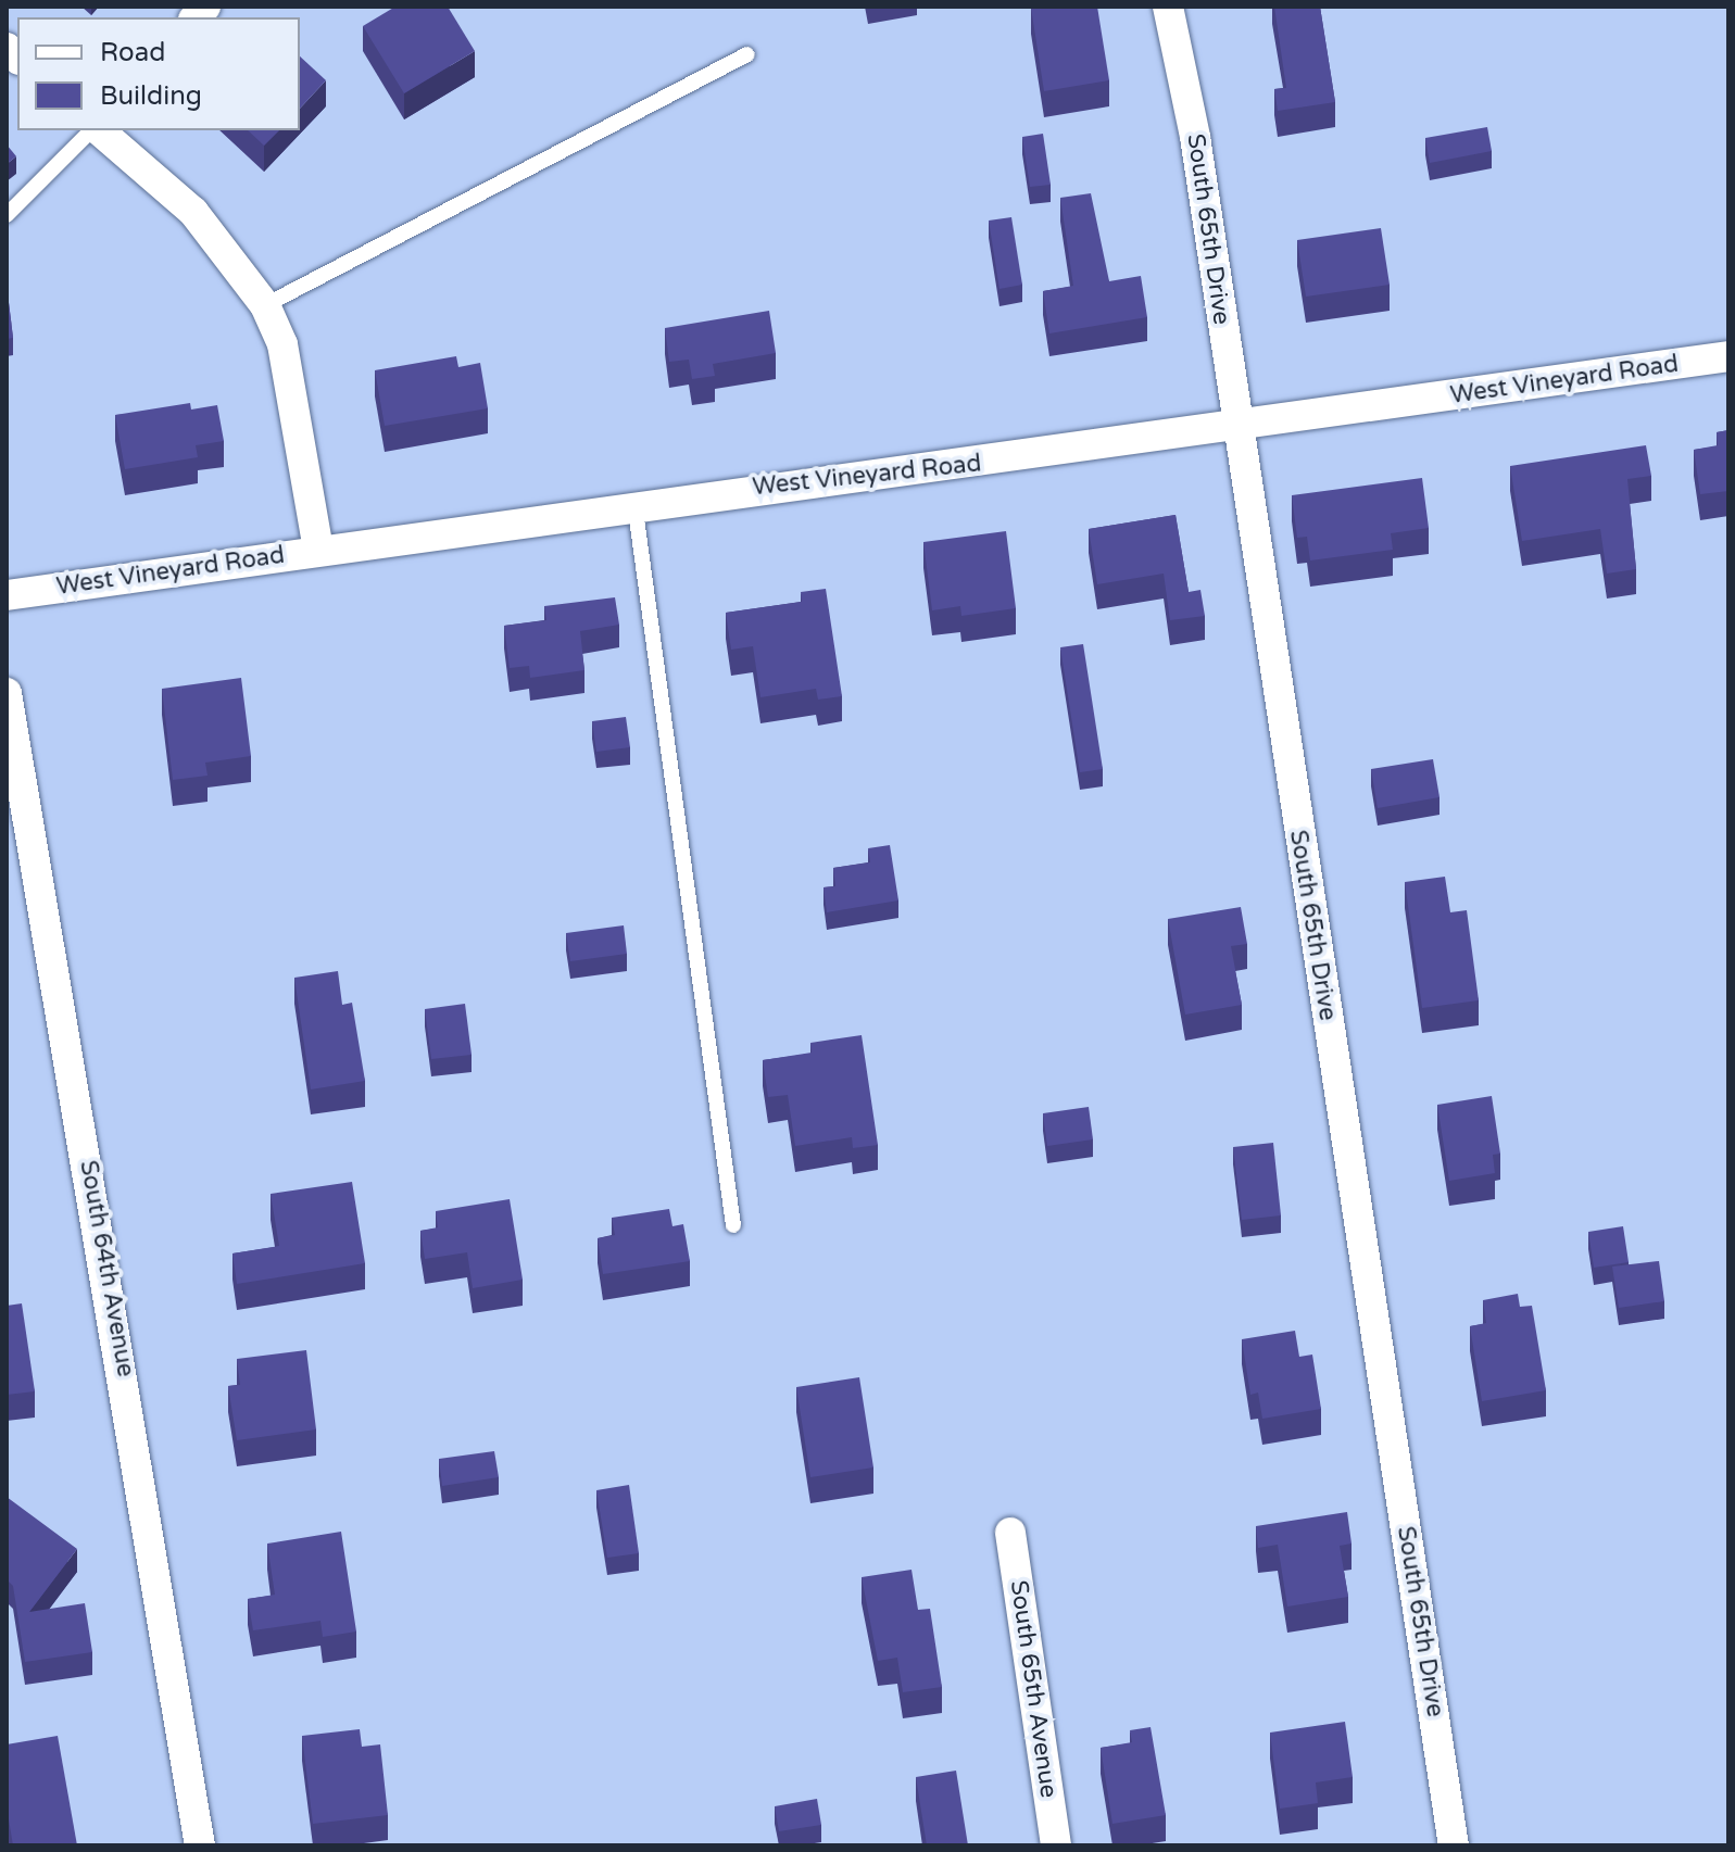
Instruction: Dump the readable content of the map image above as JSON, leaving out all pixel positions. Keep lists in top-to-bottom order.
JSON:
{
  "streets": {
    "street": [
      "South 65th Drive",
      "West Vineyard Road",
      "South 64th Avenue",
      "South 65th Avenue"
    ]
  },
  "crossings": [
    ["South 65th Drive", "West Vineyard Road"]
  ],
  "legend": ["Road", "Building"]
}
